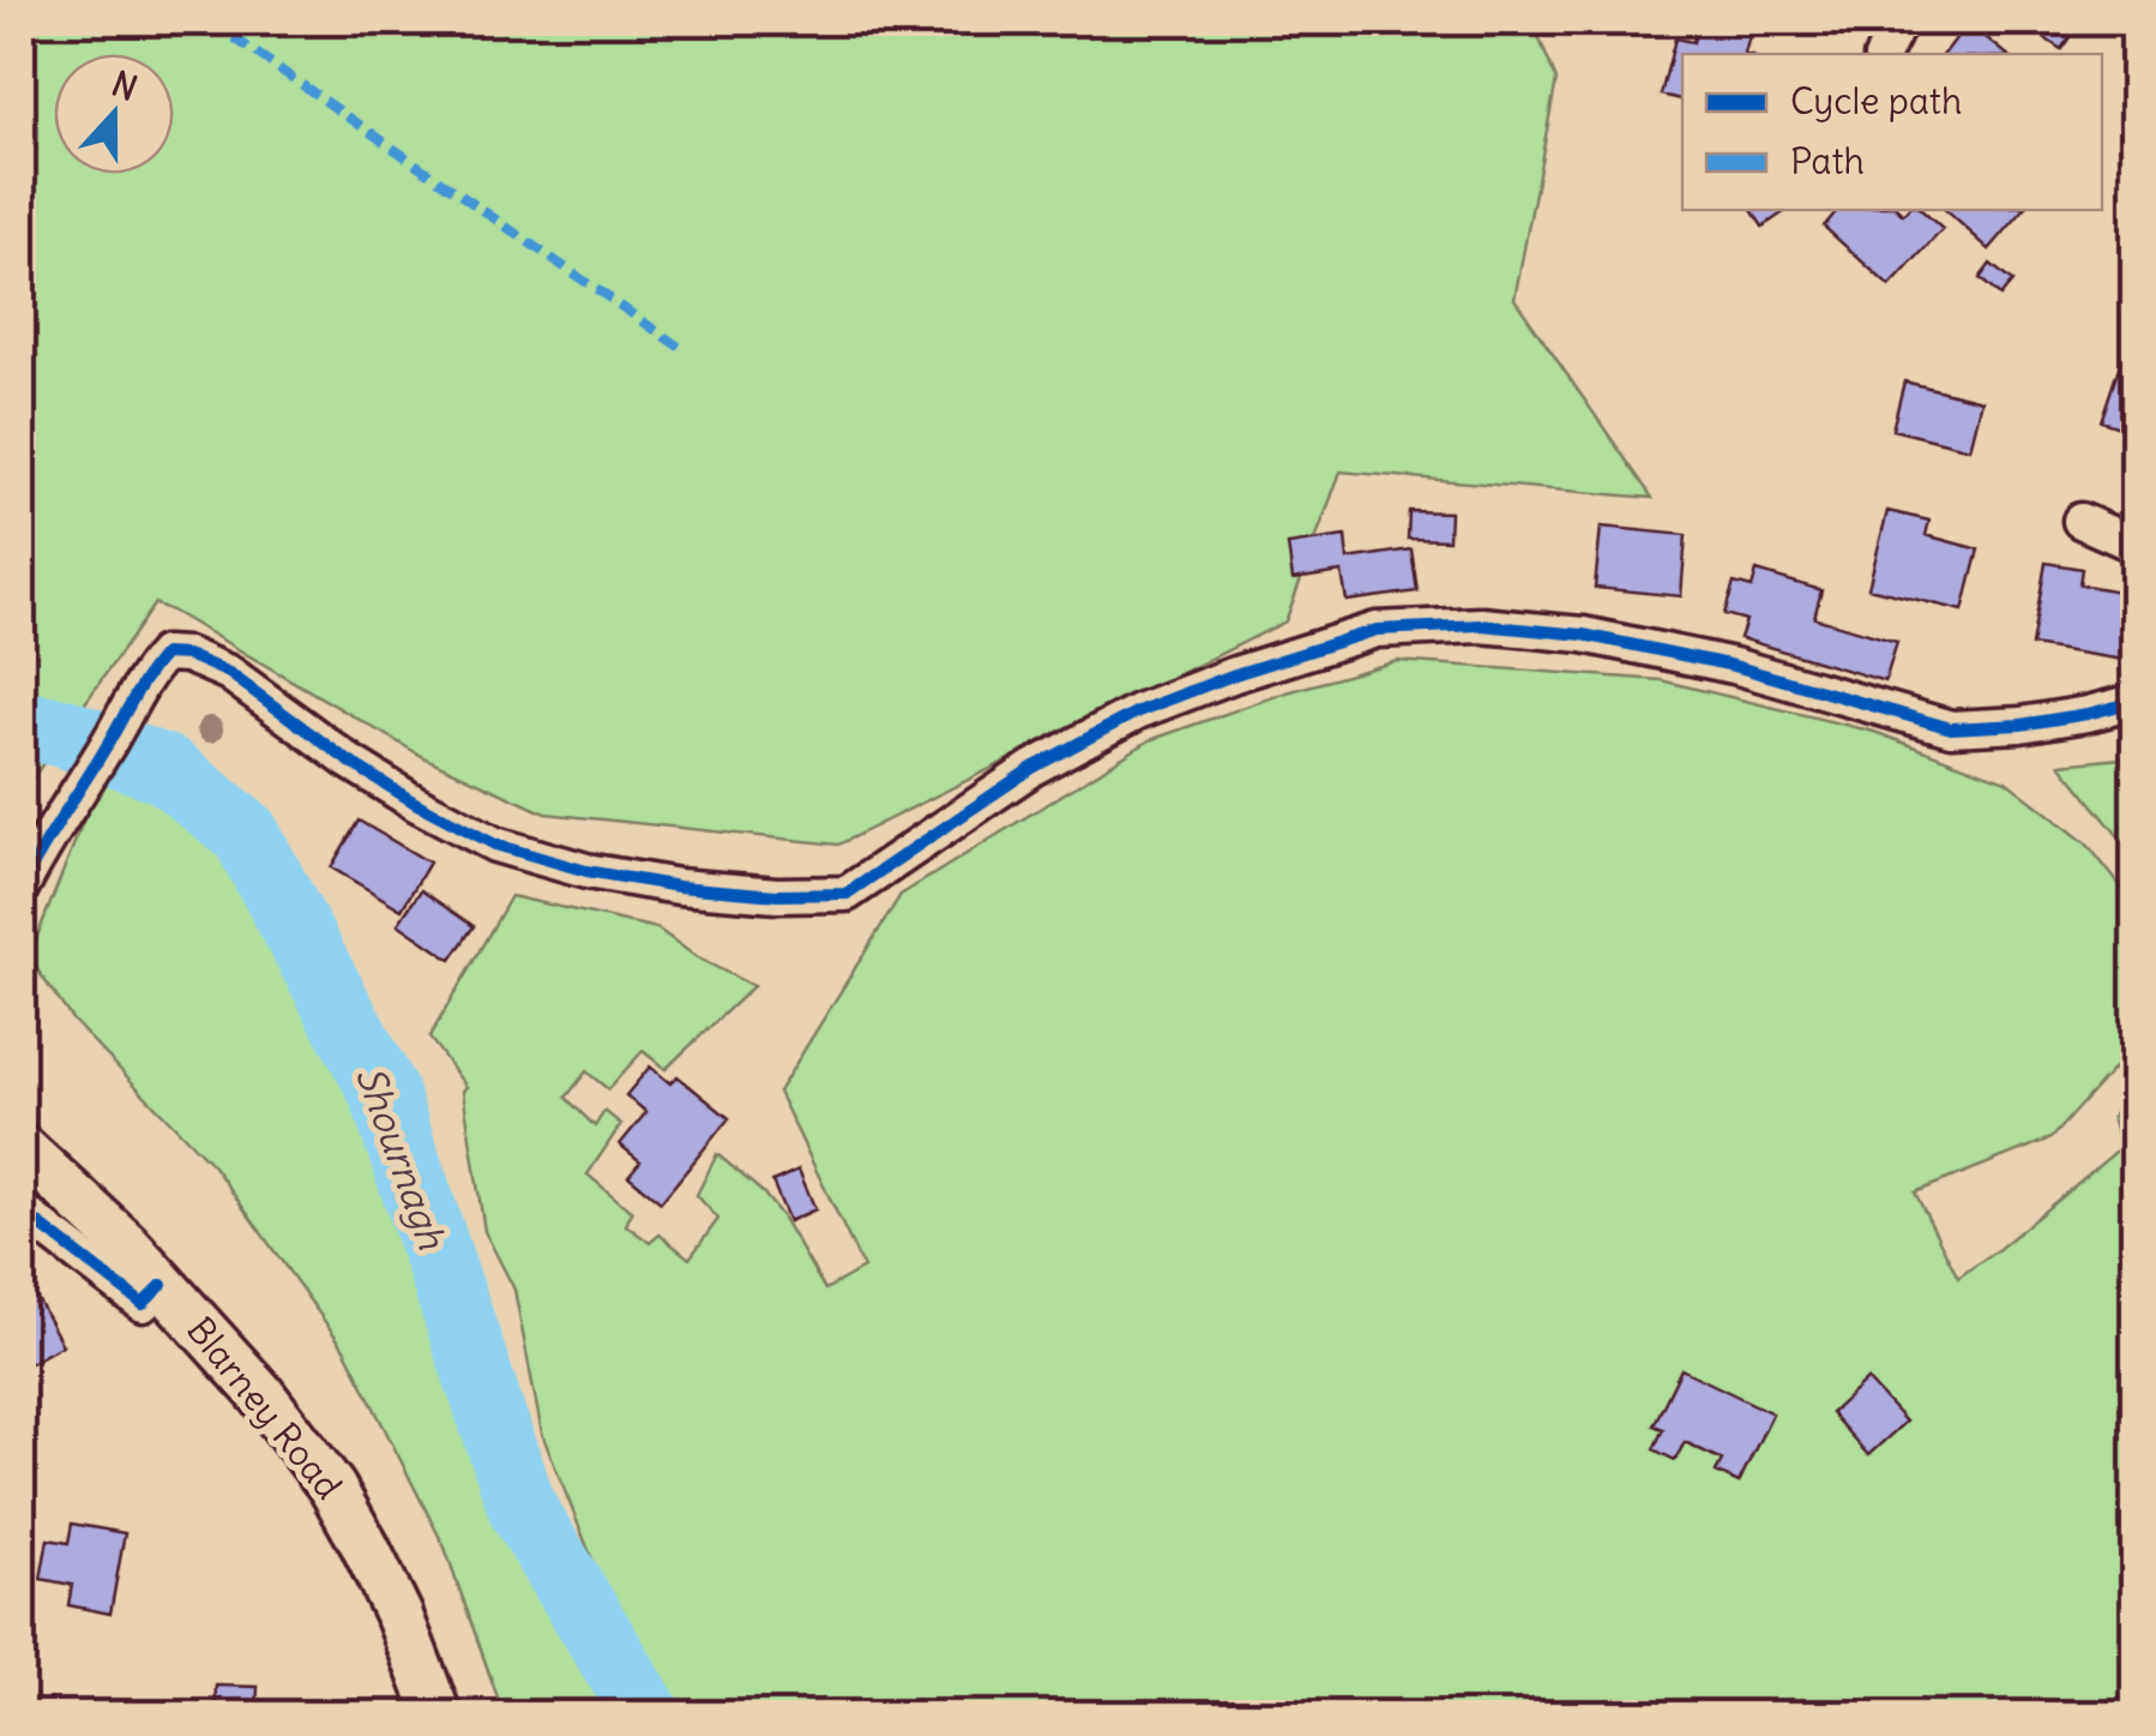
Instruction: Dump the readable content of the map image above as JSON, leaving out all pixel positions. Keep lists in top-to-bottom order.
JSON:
{
  "streets": {
    "main road": ["Blarney Road"]
  },
  "water": ["Shournagh"],
  "legend": ["Cycle path", "Path"],
  "north": "top"
}
